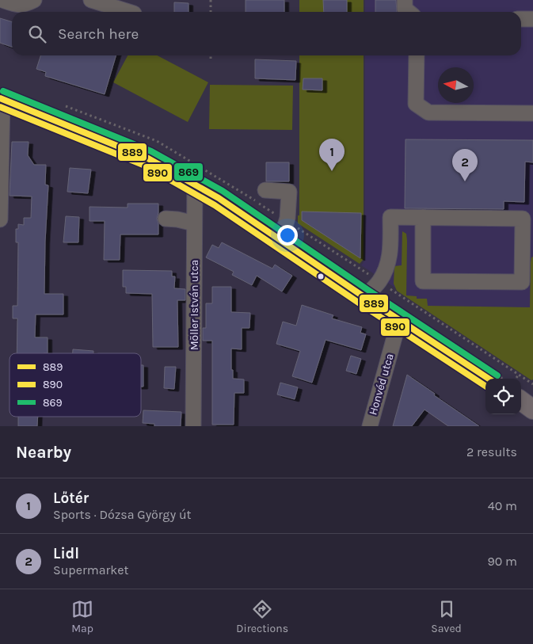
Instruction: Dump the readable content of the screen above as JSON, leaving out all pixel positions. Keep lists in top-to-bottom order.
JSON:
{
  "streets": {
    "street": ["Möller István utca", "Honvéd utca"]
  },
  "lines": ["transit line 869", "transit line 889", "transit line 890"],
  "legend": ["889", "890", "869"],
  "north": "left",
  "page": {
    "search": "Search here",
    "pins": ["1", "2"],
    "heading": ["Nearby", "2 results"],
    "list": [
      {
        "mark": "1",
        "name": "Lőtér",
        "note": "Sports · Dózsa György út",
        "value": "40 m"
      },
      {
        "mark": "2",
        "name": "Lidl",
        "note": "Supermarket",
        "value": "90 m"
      }
    ],
    "nav": ["Map", "Directions", "Saved"]
  }
}
